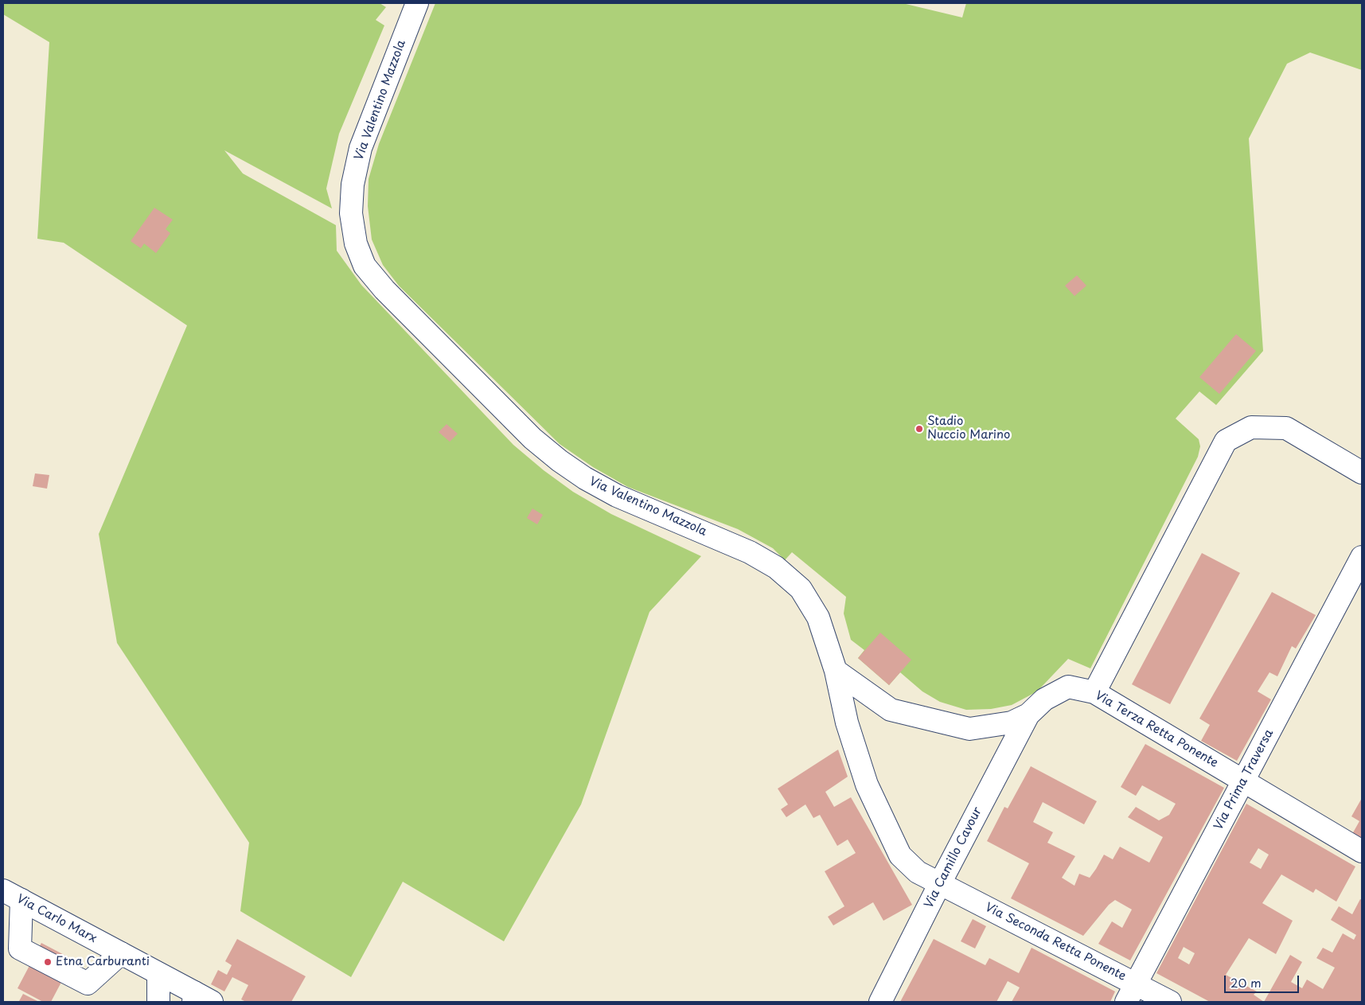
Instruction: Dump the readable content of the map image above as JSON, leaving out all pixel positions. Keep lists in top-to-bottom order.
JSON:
{
  "streets": {
    "street": [
      "Via Valentino Mazzola",
      "Via Terza Retta Ponente",
      "Via Prima Traversa",
      "Via Camillo Cavour",
      "Via Carlo Marx",
      "Via Seconda Retta Ponente"
    ]
  },
  "crossings": [
    ["Via Valentino Mazzola", "Via Terza Retta Ponente"],
    ["Via Valentino Mazzola", "Via Camillo Cavour"],
    ["Via Valentino Mazzola", "Via Seconda Retta Ponente"],
    ["Via Terza Retta Ponente", "Via Prima Traversa"],
    ["Via Terza Retta Ponente", "Via Camillo Cavour"],
    ["Via Prima Traversa", "Via Seconda Retta Ponente"],
    ["Via Camillo Cavour", "Via Seconda Retta Ponente"]
  ],
  "places": ["Stadio Nuccio Marino", "Etna Carburanti"],
  "scale_bar": "20 m"
}
